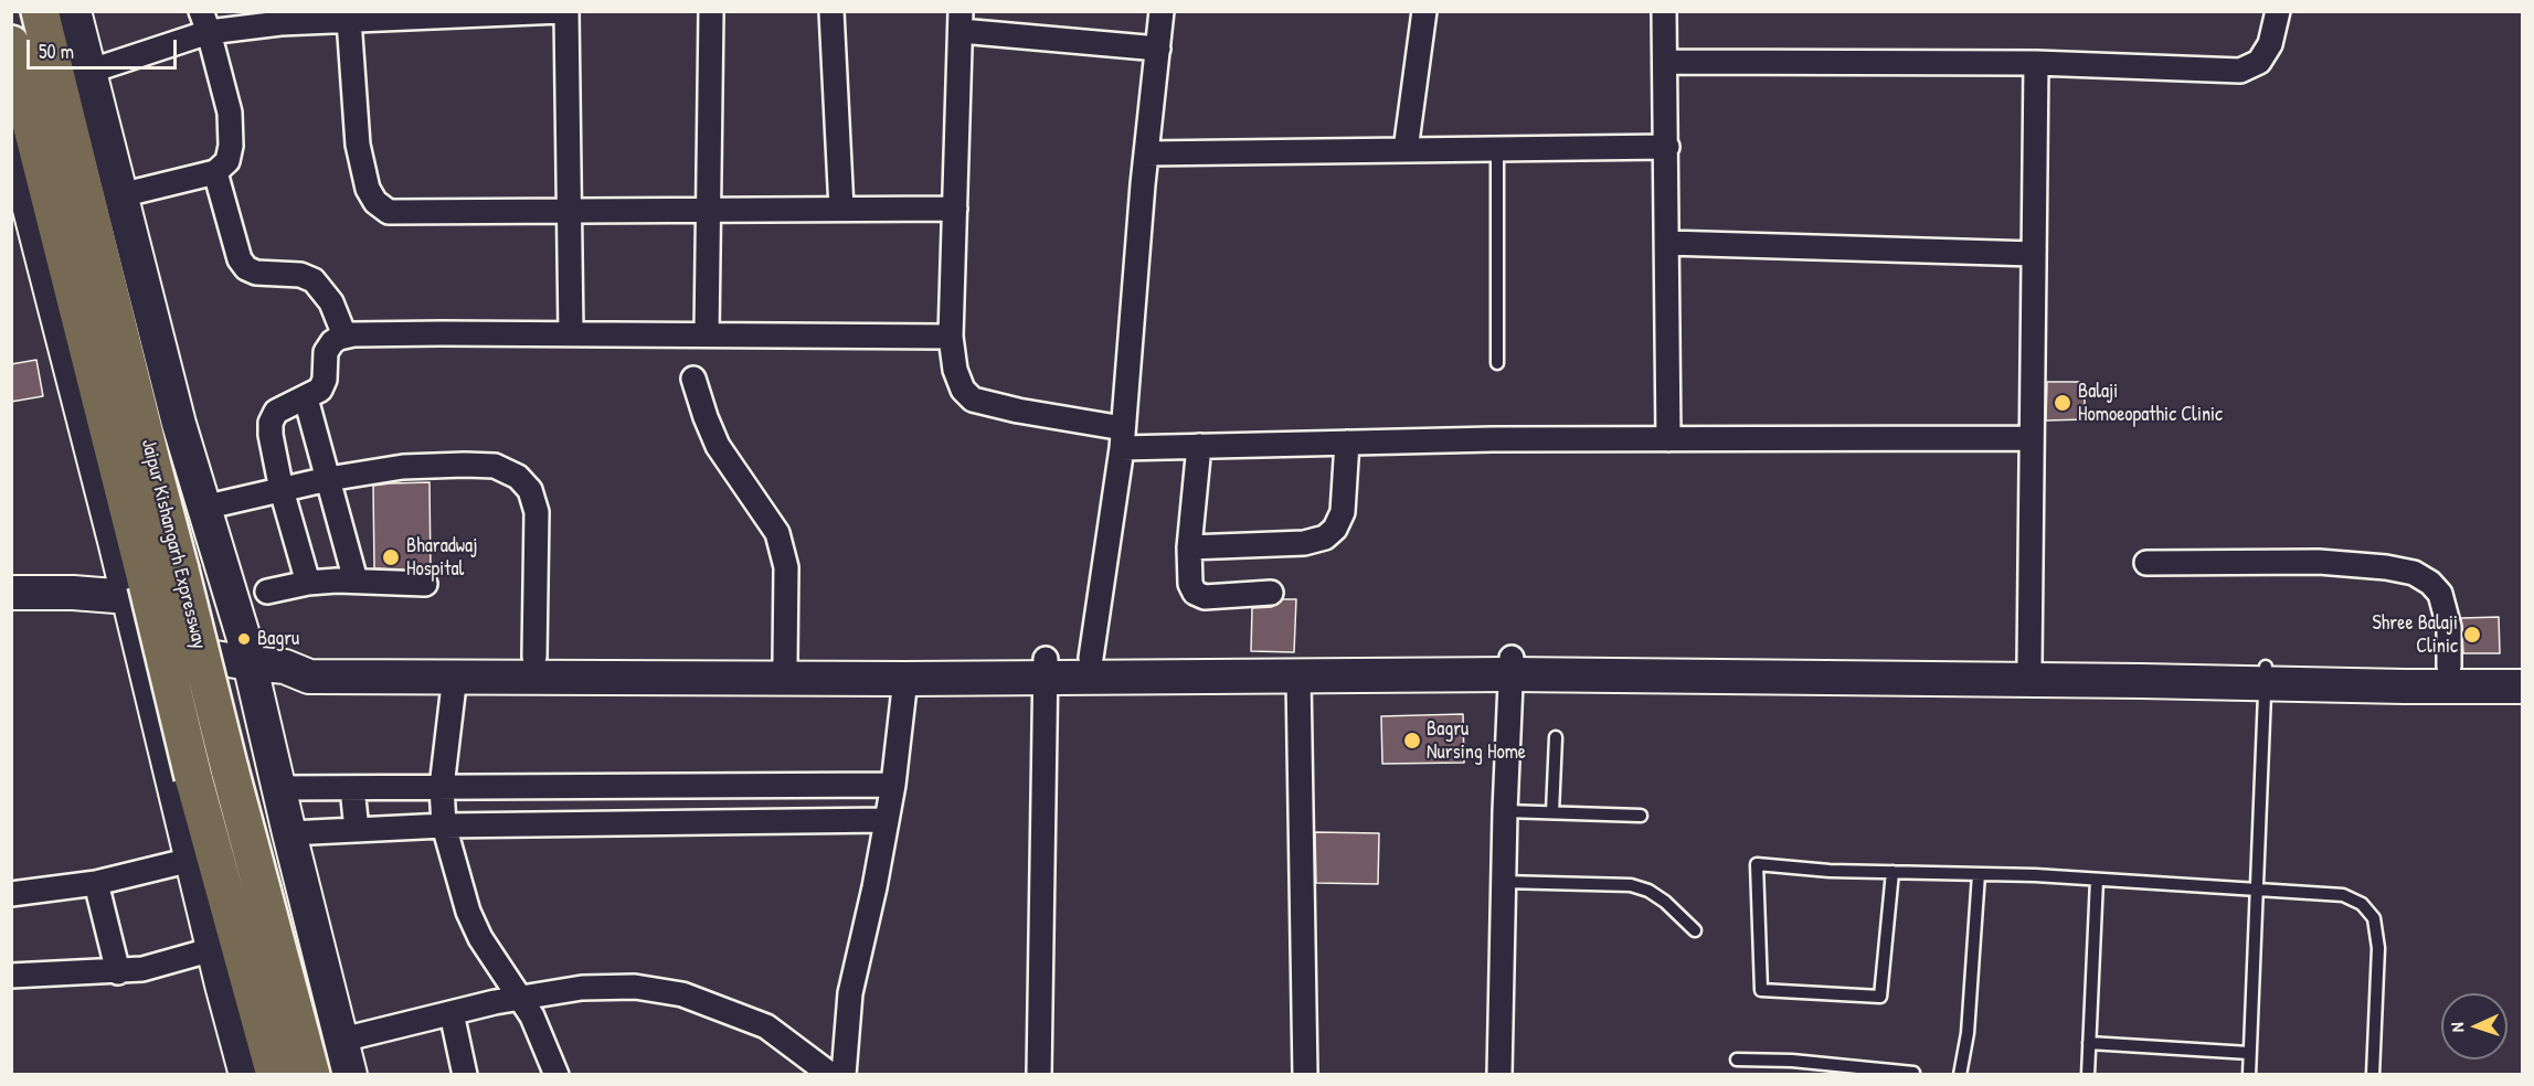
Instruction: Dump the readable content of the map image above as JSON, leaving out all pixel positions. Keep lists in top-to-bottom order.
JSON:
{
  "streets": {
    "highway": ["Jaipur Kishangarh Expressway"]
  },
  "places": [
    "Balaji Homoeopathic Clinic",
    "Bharadwaj Hospital",
    "Shree Balaji Clinic",
    "Bagru",
    "Bagru Nursing Home"
  ],
  "scale_bar": "50 m",
  "north": "left"
}
